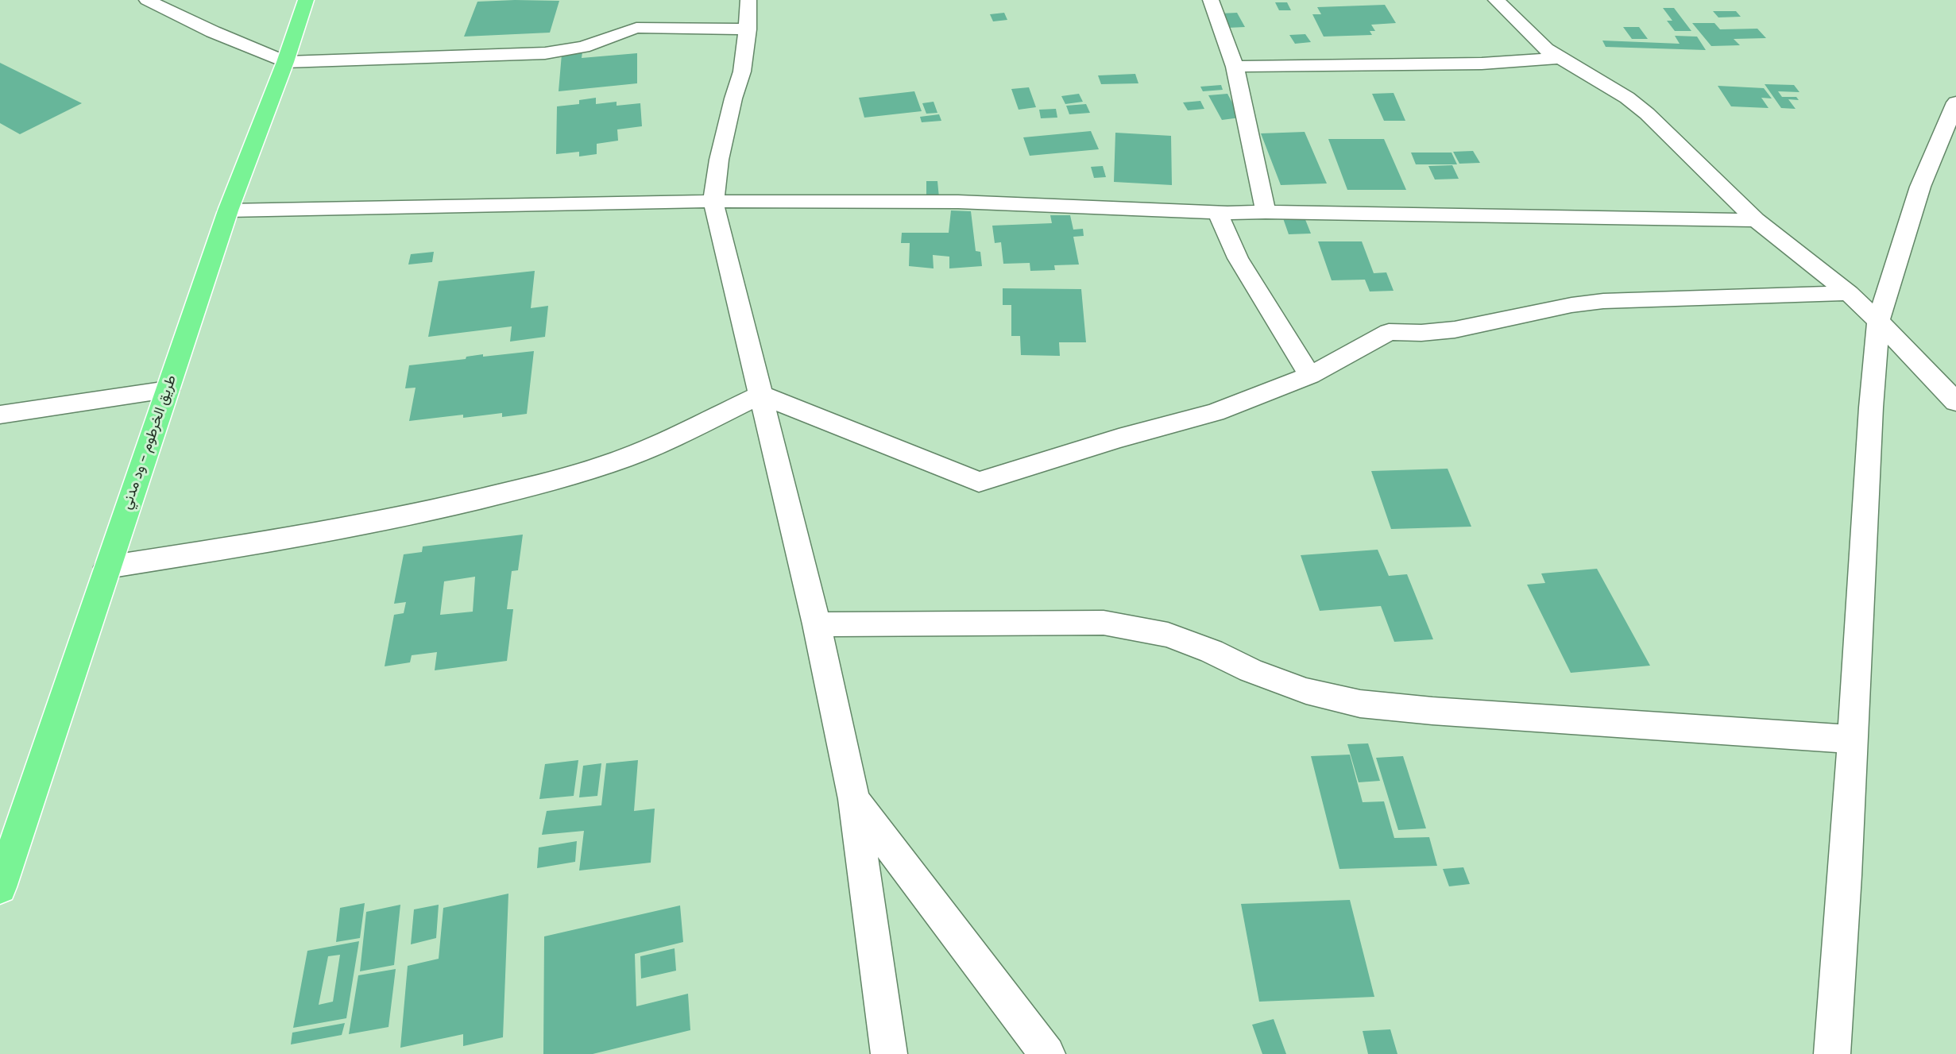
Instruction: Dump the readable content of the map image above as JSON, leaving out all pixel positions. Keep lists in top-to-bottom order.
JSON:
{
  "streets": {
    "highway": ["طريق الخرطوم - ود مدني"]
  }
}
